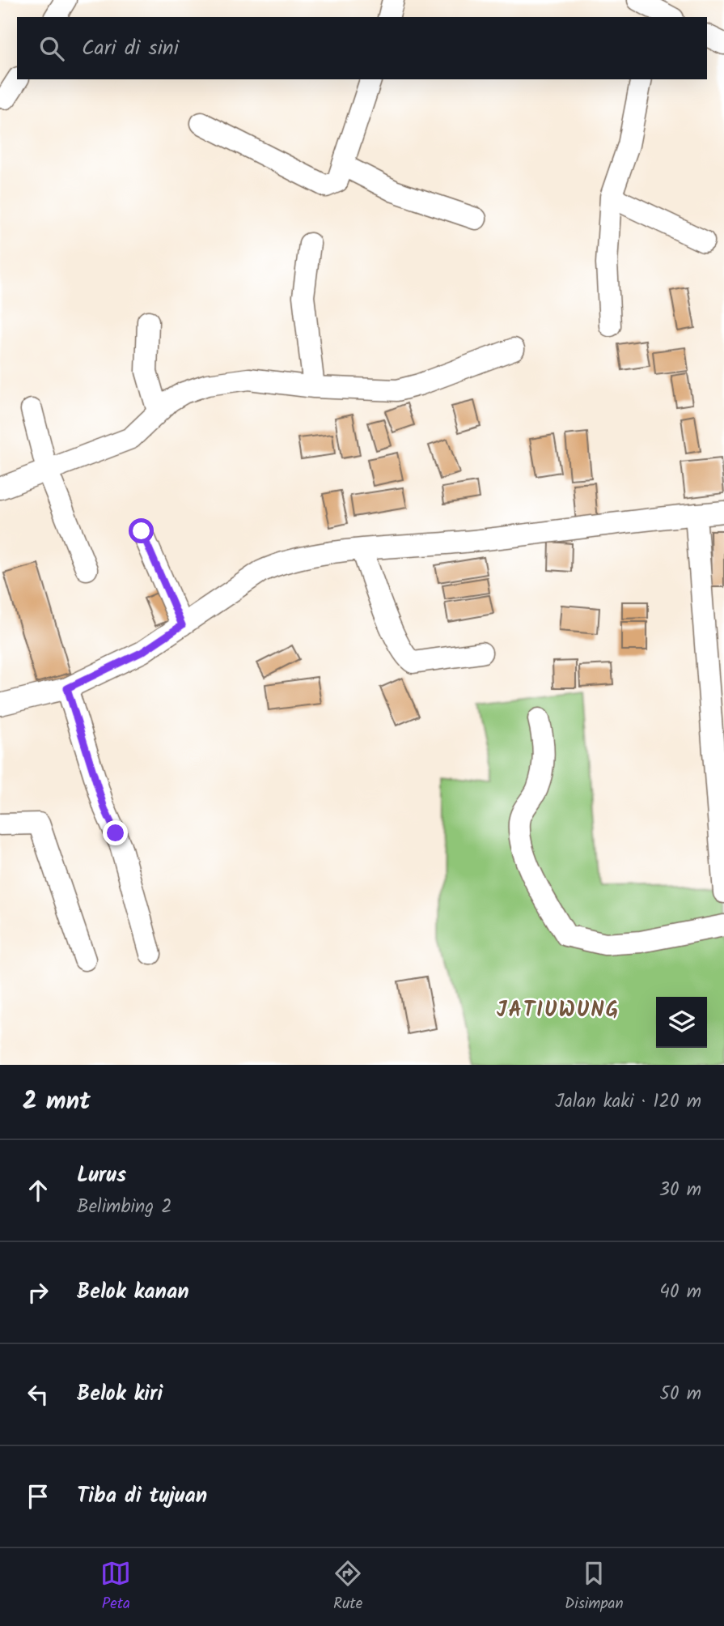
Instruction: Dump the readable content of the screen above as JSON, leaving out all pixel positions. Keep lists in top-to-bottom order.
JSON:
{
  "districts": ["JATIUWUNG"],
  "page": {
    "search": "Cari di sini",
    "heading": ["2 mnt", "Jalan kaki · 120 m"],
    "list": [
      ["Lurus", "Belimbing 2", "30 m"],
      ["Belok kanan", "40 m"],
      ["Belok kiri", "50 m"],
      "Tiba di tujuan"
    ],
    "nav": ["Peta", "Rute", "Disimpan"]
  }
}
